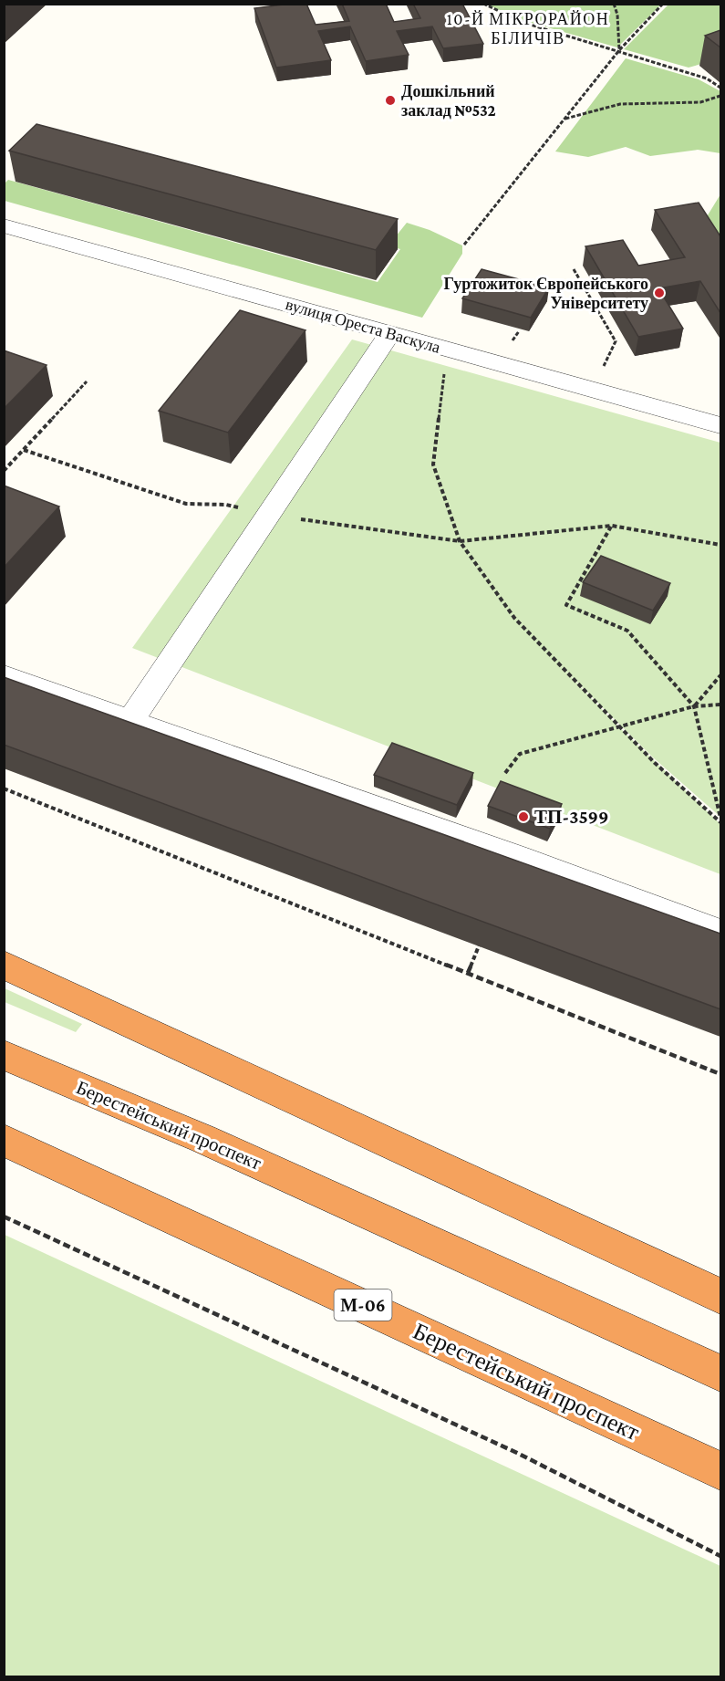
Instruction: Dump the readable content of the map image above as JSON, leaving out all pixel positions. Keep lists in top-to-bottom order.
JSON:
{
  "streets": {
    "highway": ["Берестейський проспект", "М-06"],
    "street": ["вулиця Ореста Васкула"]
  },
  "districts": ["10-Й МІКРОРАЙОН БІЛИЧІВ"],
  "places": ["Дошкільний заклад №532", "Гуртожиток Європейського Університету", "ТП-3599"]
}
